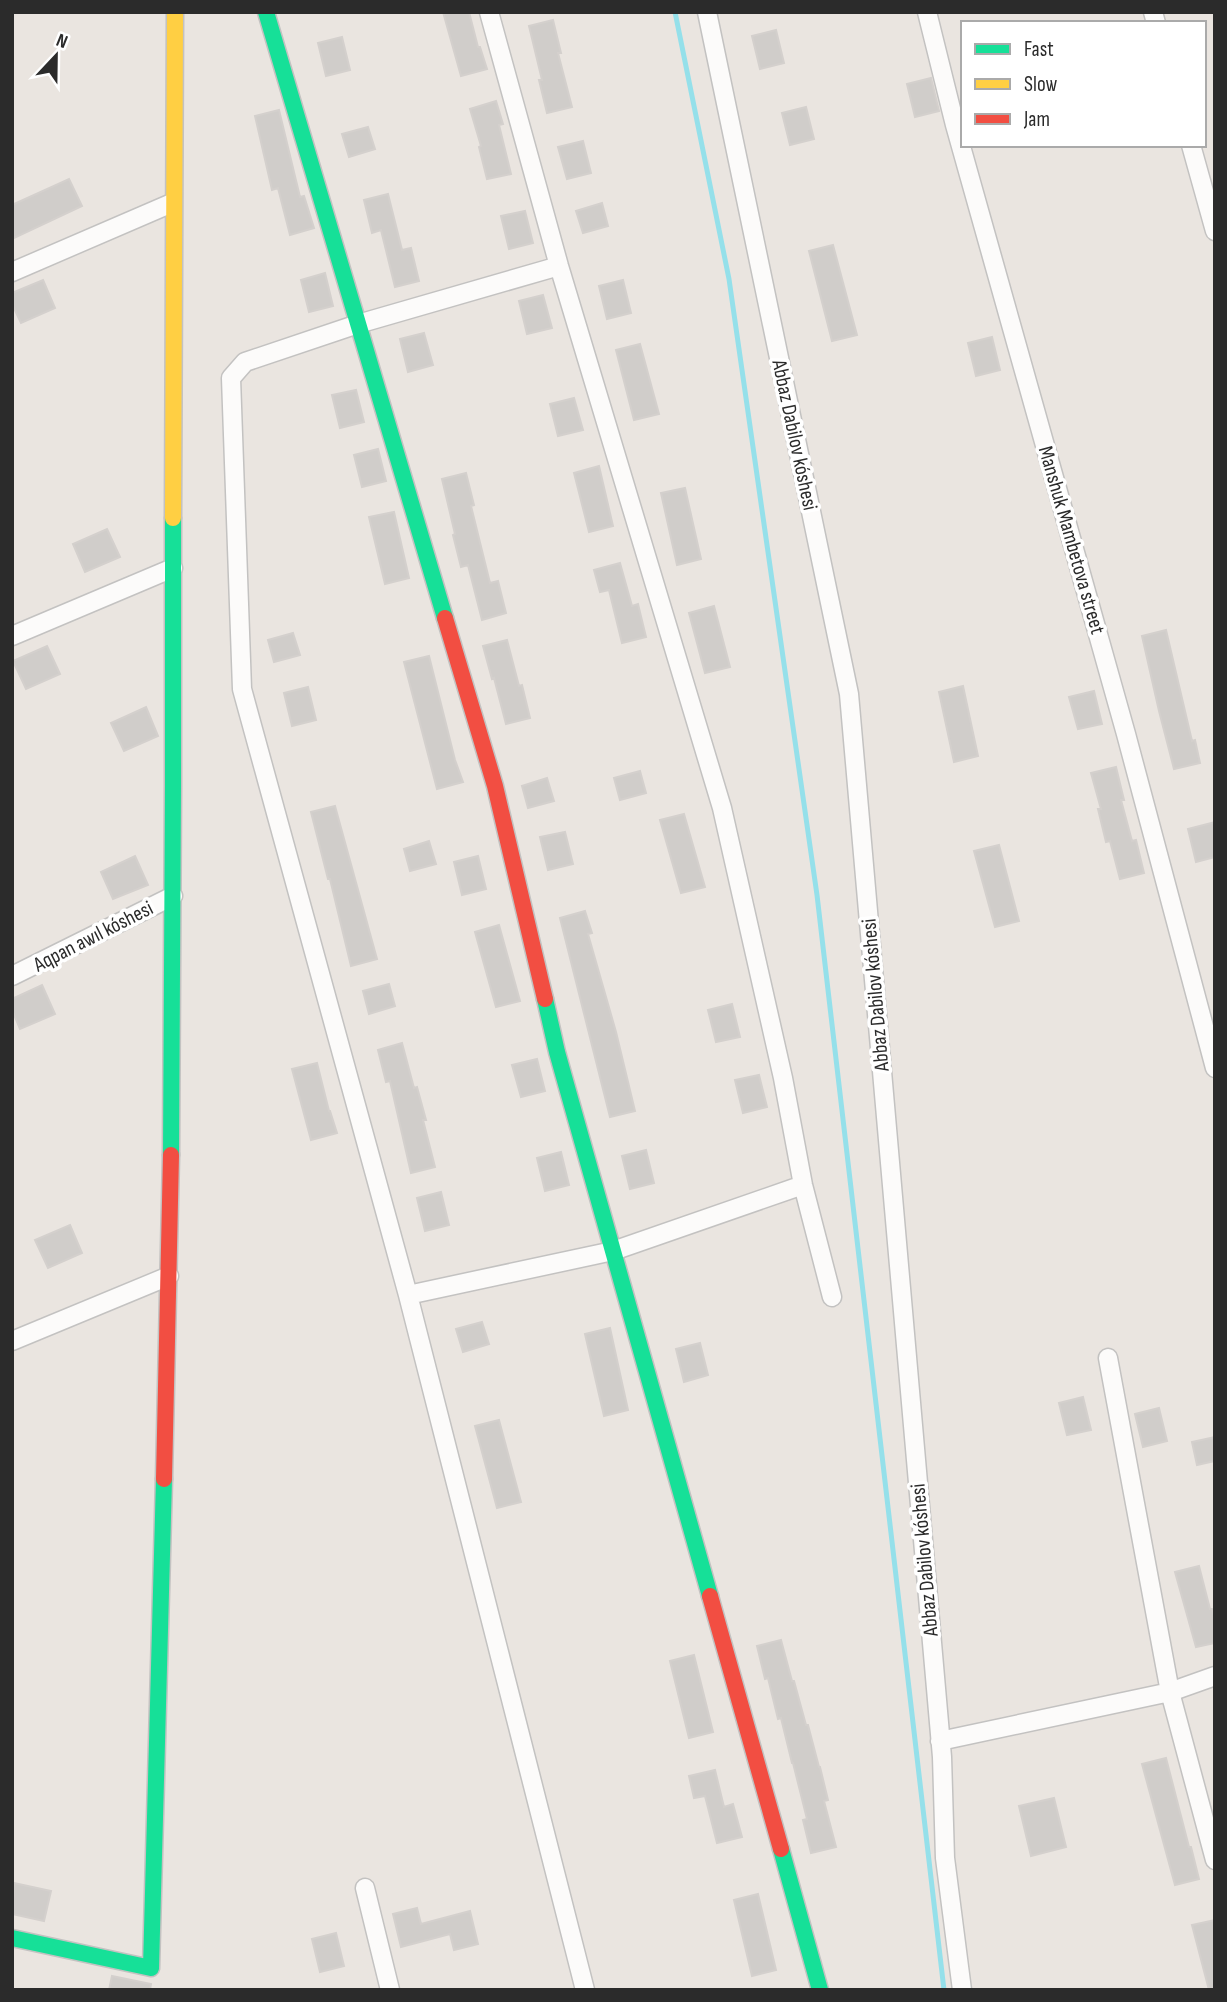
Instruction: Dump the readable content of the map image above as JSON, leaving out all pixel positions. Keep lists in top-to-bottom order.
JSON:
{
  "streets": {
    "street": ["Abbaz Dabilov kóshesi", "Manshuk Mambetova street", "Aqpan awıl kóshesi"]
  },
  "legend": ["Fast", "Slow", "Jam"],
  "north": "top"
}
